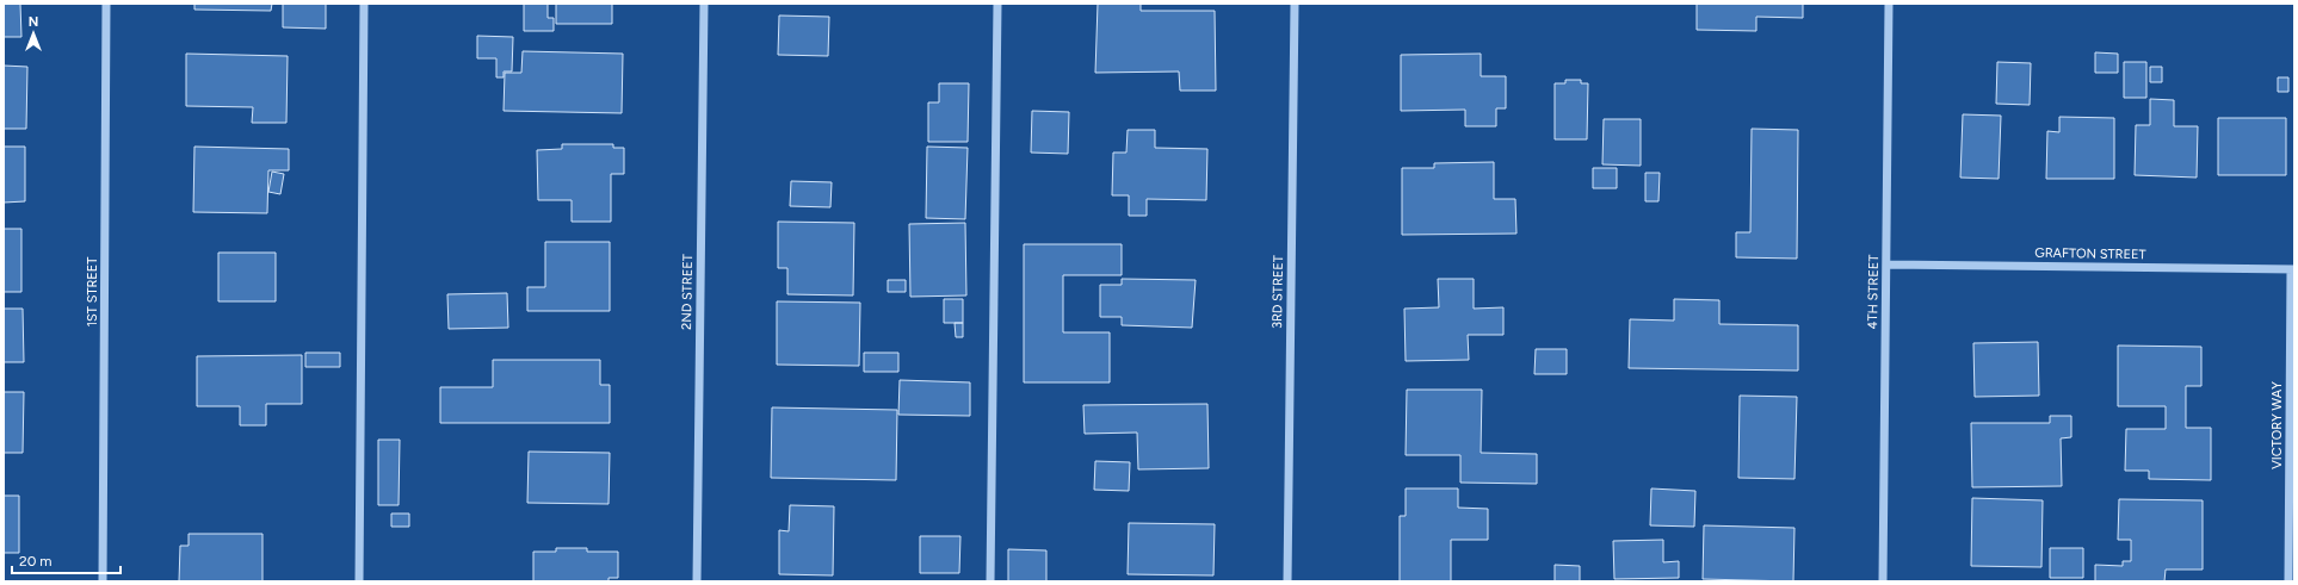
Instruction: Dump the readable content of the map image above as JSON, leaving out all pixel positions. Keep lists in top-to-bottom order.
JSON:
{
  "streets": {
    "street": [
      "GRAFTON STREET",
      "1ST STREET",
      "2ND STREET",
      "3RD STREET",
      "4TH STREET",
      "VICTORY WAY"
    ]
  },
  "crossings": [
    ["GRAFTON STREET", "4TH STREET"],
    ["GRAFTON STREET", "VICTORY WAY"]
  ],
  "scale_bar": "20 m",
  "north": "top"
}
